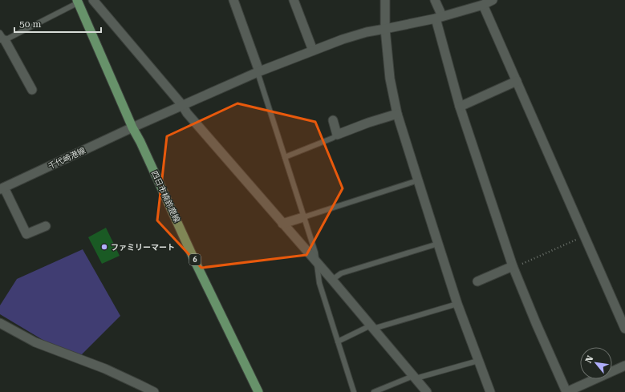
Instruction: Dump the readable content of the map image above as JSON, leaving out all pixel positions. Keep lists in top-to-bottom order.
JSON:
{
  "streets": {
    "main road": ["四日市楠鈴鹿線", "6"],
    "street": ["千代崎港線"]
  },
  "crossings": [
    ["千代崎港線", "四日市楠鈴鹿線"]
  ],
  "places": ["ファミリーマート"],
  "scale_bar": "50 m",
  "north": "top left"
}
